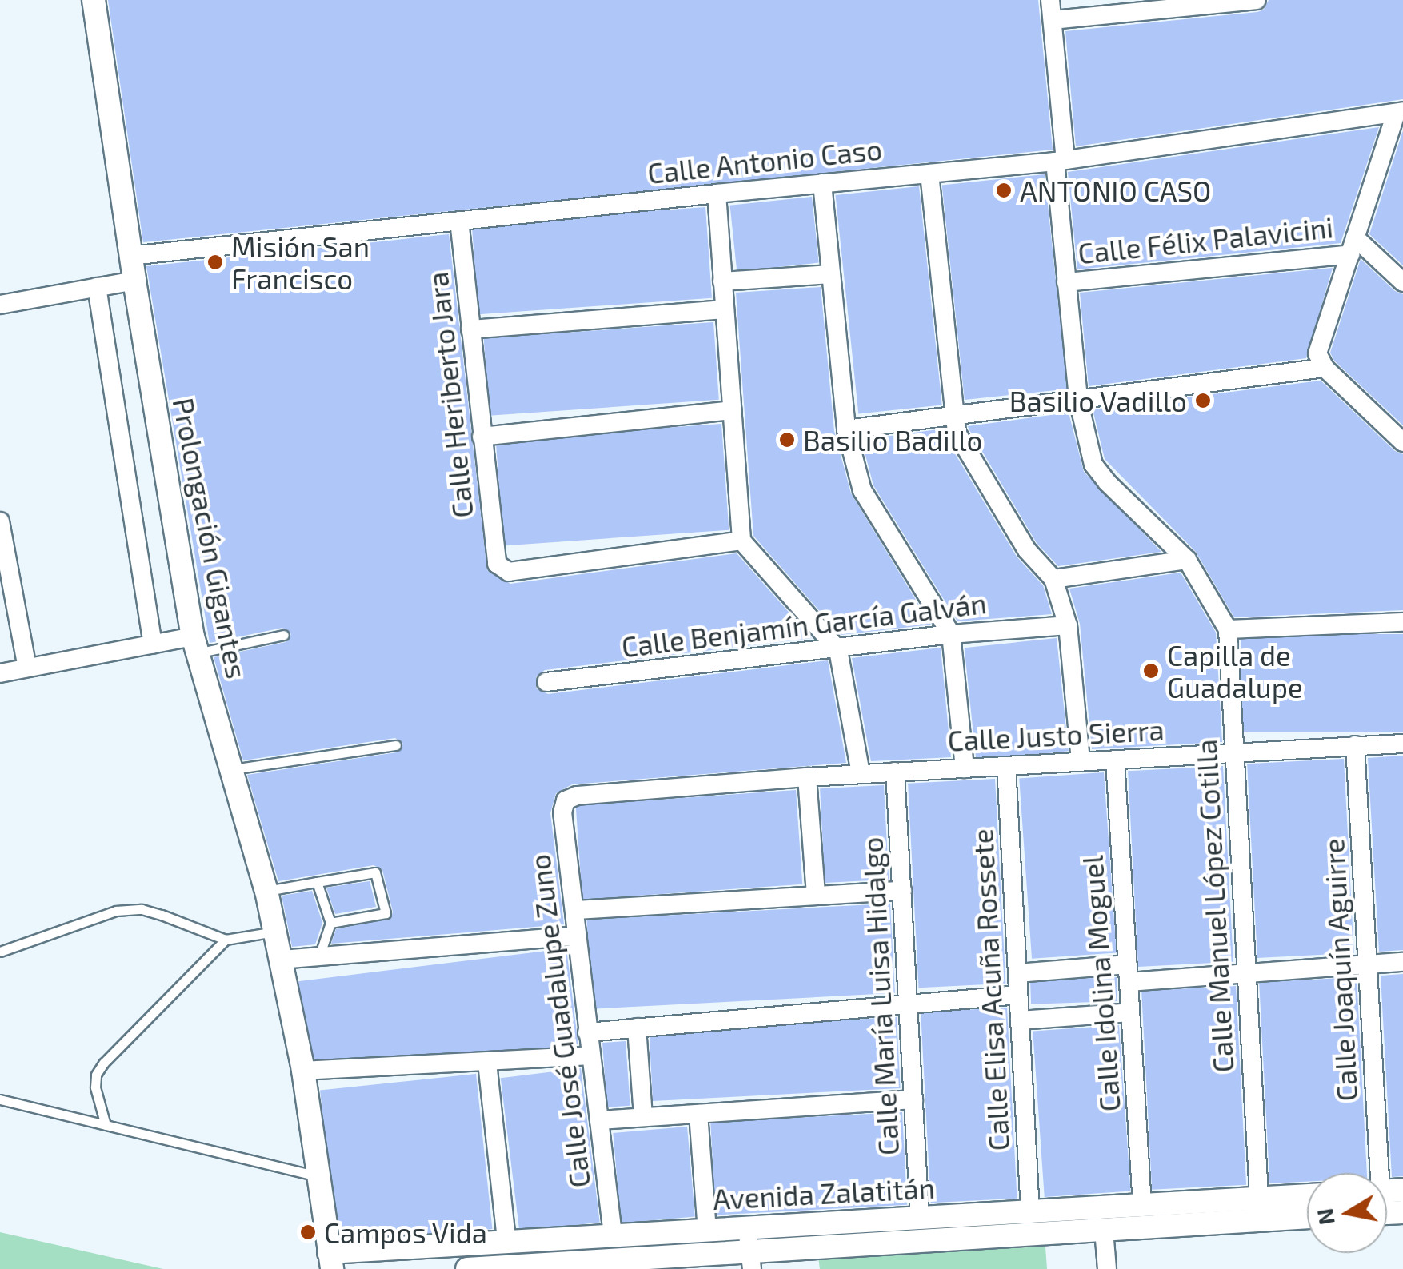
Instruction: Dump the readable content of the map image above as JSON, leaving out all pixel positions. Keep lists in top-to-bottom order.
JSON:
{
  "streets": {
    "street": [
      "Calle Antonio Caso",
      "Calle Félix Palavicini",
      "Calle Heriberto Jara",
      "Prolongación Gigantes",
      "Calle Benjamín García Galván",
      "Calle Justo Sierra",
      "Calle Manuel López Cotilla",
      "Calle Joaquín Aguirre",
      "Calle Idolina Moguel",
      "Calle Elisa Acuña Rossete",
      "Calle María Luisa Hidalgo",
      "Calle José Guadalupe Zuno",
      "Avenida Zalatitán"
    ]
  },
  "crossings": [
    ["Calle Antonio Caso", "Calle Heriberto Jara"],
    ["Calle Antonio Caso", "Prolongación Gigantes"],
    ["Calle Antonio Caso", "Calle Manuel López Cotilla"],
    ["Calle Félix Palavicini", "Calle Manuel López Cotilla"],
    ["Prolongación Gigantes", "Avenida Zalatitán"],
    ["Calle Justo Sierra", "Calle Manuel López Cotilla"],
    ["Calle Justo Sierra", "Calle Joaquín Aguirre"],
    ["Calle Justo Sierra", "Calle Idolina Moguel"],
    ["Calle Justo Sierra", "Calle Elisa Acuña Rossete"],
    ["Calle Justo Sierra", "Calle María Luisa Hidalgo"],
    ["Calle Justo Sierra", "Calle José Guadalupe Zuno"],
    ["Calle Manuel López Cotilla", "Avenida Zalatitán"],
    ["Calle Idolina Moguel", "Avenida Zalatitán"],
    ["Calle Elisa Acuña Rossete", "Avenida Zalatitán"],
    ["Calle María Luisa Hidalgo", "Avenida Zalatitán"],
    ["Calle José Guadalupe Zuno", "Avenida Zalatitán"]
  ],
  "places": [
    "ANTONIO CASO",
    "Misión San Francisco",
    "Basilio Vadillo",
    "Basilio Badillo",
    "Capilla de Guadalupe",
    "Campos Vida"
  ],
  "north": "left"
}
